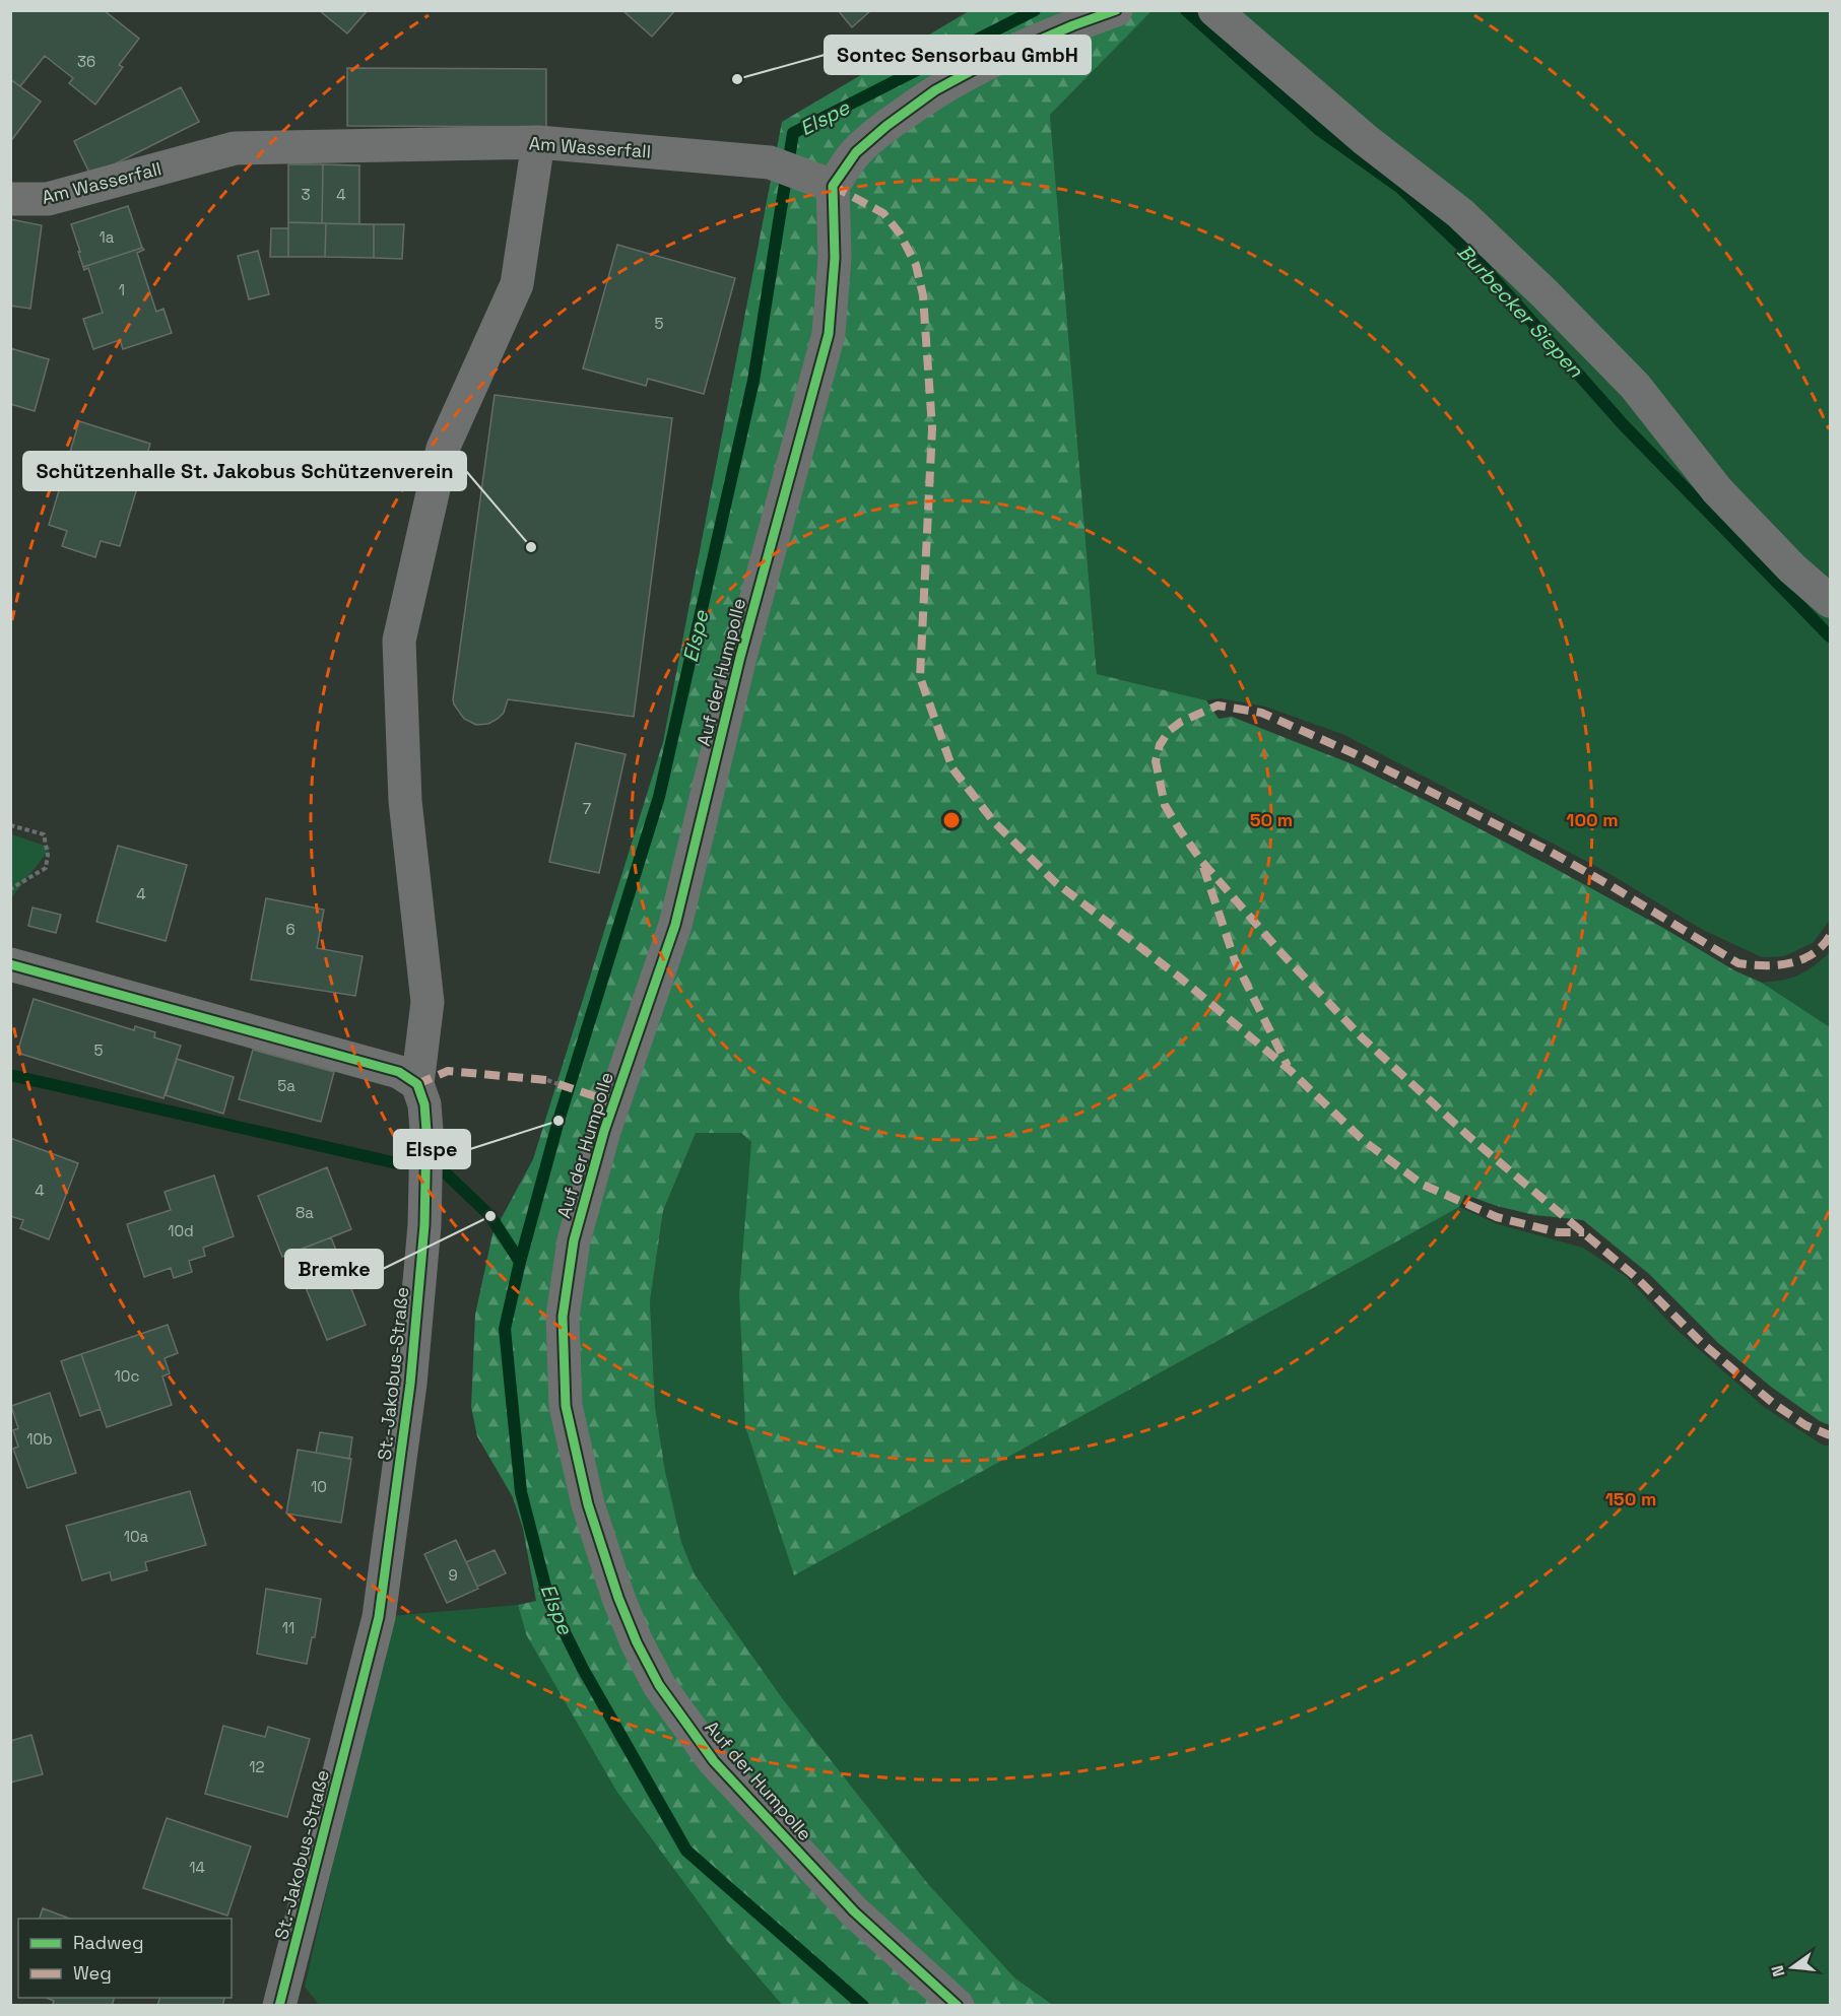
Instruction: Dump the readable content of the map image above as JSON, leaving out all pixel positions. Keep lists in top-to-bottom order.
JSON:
{
  "streets": {
    "street": ["Am Wasserfall", "Auf der Humpolle", "St.-Jakobus-Straße"]
  },
  "crossings": [
    ["Am Wasserfall", "Auf der Humpolle"]
  ],
  "water": ["Elspe", "Burbecker Siepen"],
  "places": [
    "Sontec Sensorbau GmbH",
    "Schützenhalle St. Jakobus Schützenverein",
    "Elspe",
    "Bremke"
  ],
  "house_numbers": [
    "36",
    "3",
    "4",
    "1a",
    "1",
    "5",
    "7",
    "4",
    "6",
    "5",
    "5a",
    "4",
    "8a",
    "10d",
    "10c",
    "10b",
    "10",
    "10a",
    "9",
    "11",
    "12",
    "14"
  ],
  "legend": ["Radweg", "Weg"],
  "north": "left",
  "rings": ["50 m", "100 m", "150 m"]
}
